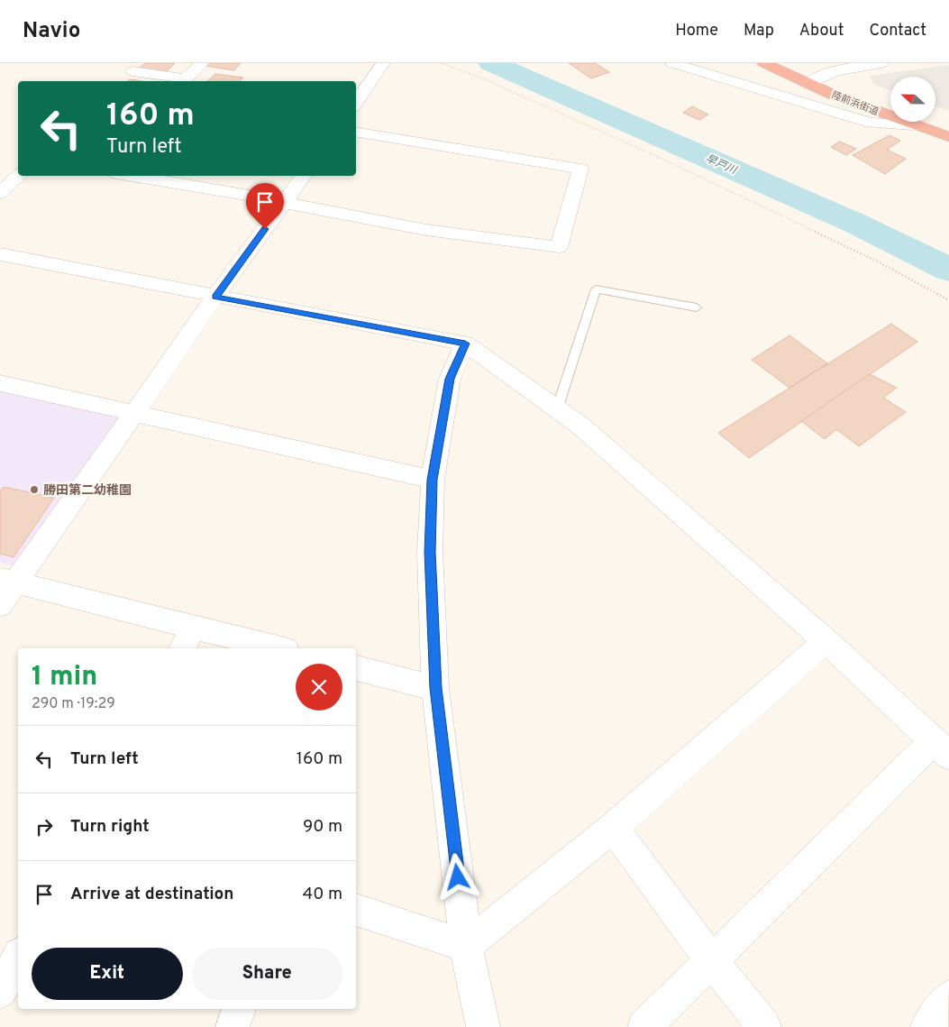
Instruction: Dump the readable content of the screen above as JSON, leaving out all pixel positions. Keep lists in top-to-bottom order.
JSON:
{
  "streets": {
    "highway": ["陸前浜街道"]
  },
  "water": ["早戸川"],
  "places": ["勝田第二幼稚園"],
  "north": "left",
  "page": {
    "header": "Navio",
    "nav": [
      "Home",
      "Map",
      "About",
      "Contact"
    ],
    "turn": ["160 m", "Turn left"],
    "heading": ["1 min", "290 m · 19:29"],
    "list": [
      {
        "name": "Turn left",
        "value": "160 m"
      },
      {
        "name": "Turn right",
        "value": "90 m"
      },
      {
        "name": "Arrive at destination",
        "value": "40 m"
      }
    ],
    "buttons": ["Exit", "Share"]
  }
}
